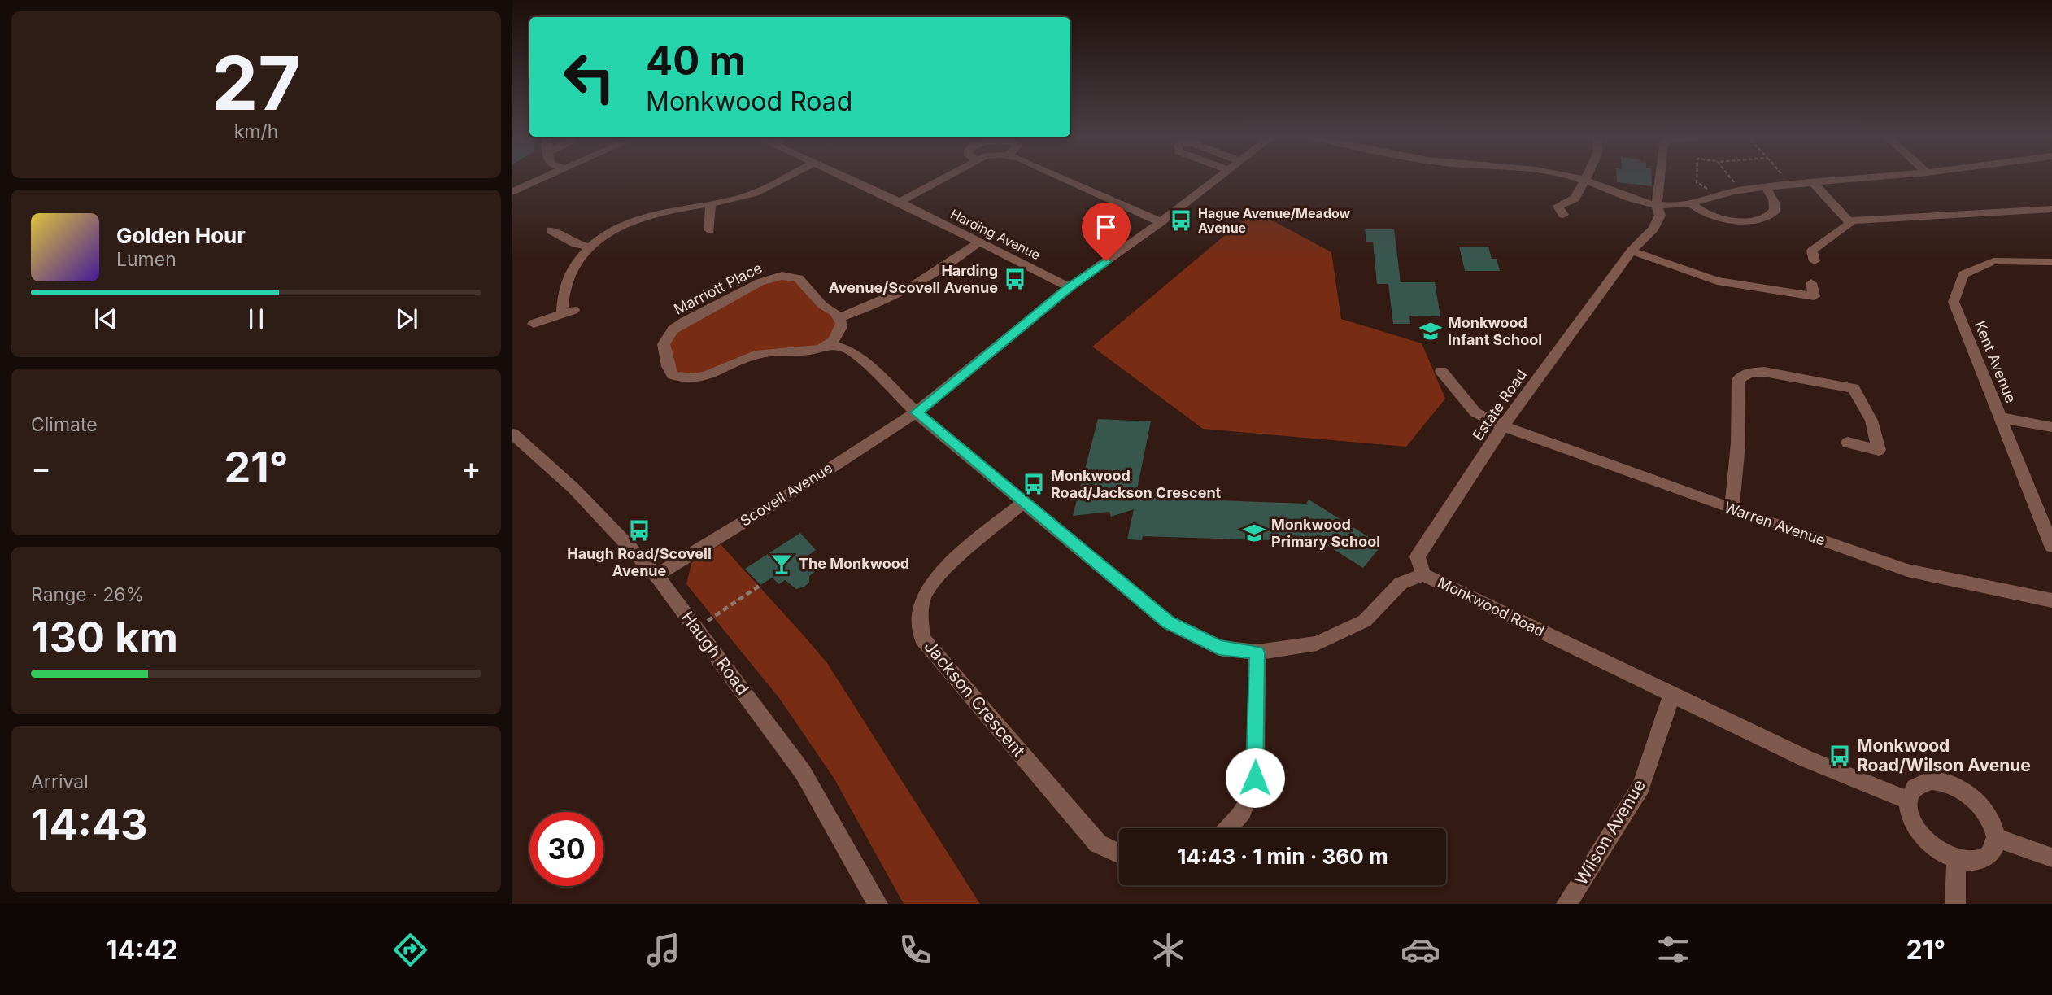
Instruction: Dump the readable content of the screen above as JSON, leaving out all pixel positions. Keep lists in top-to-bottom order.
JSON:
{
  "streets": {
    "street": [
      "Harding Avenue",
      "Marriott Place",
      "Kent Avenue",
      "Estate Road",
      "Scovell Avenue",
      "Warren Avenue",
      "Monkwood Road",
      "Haugh Road",
      "Jackson Crescent",
      "Wilson Avenue"
    ]
  },
  "crossings": [
    ["Harding Avenue", "Scovell Avenue"],
    ["Marriott Place", "Monkwood Road"],
    ["Estate Road", "Warren Avenue"],
    ["Estate Road", "Monkwood Road"],
    ["Scovell Avenue", "Monkwood Road"],
    ["Scovell Avenue", "Haugh Road"],
    ["Monkwood Road", "Jackson Crescent"],
    ["Monkwood Road", "Wilson Avenue"]
  ],
  "places": {
    "bus stop": [
      "Hague Avenue/Meadow Avenue",
      "Harding Avenue/Scovell Avenue",
      "Monkwood Road/Jackson Crescent",
      "Haugh Road/Scovell Avenue",
      "Monkwood Road/Wilson Avenue"
    ],
    "school or university": ["Monkwood Infant School", "Monkwood Primary School"],
    "bar": ["The Monkwood"]
  },
  "page": {
    "tile": [
      ["27", "km/h"],
      "Climate",
      ["Range · 26%", "130 km"],
      ["Arrival", "14:43"]
    ],
    "turn": ["40 m", "Monkwood Road"],
    "song": ["Golden Hour", "Lumen"],
    "heat": ["−", "21°", "+"],
    "limit": "30",
    "trip": "14:43 · 1 min · 360 m",
    "tabs": ["14:42", "21°"]
  }
}
